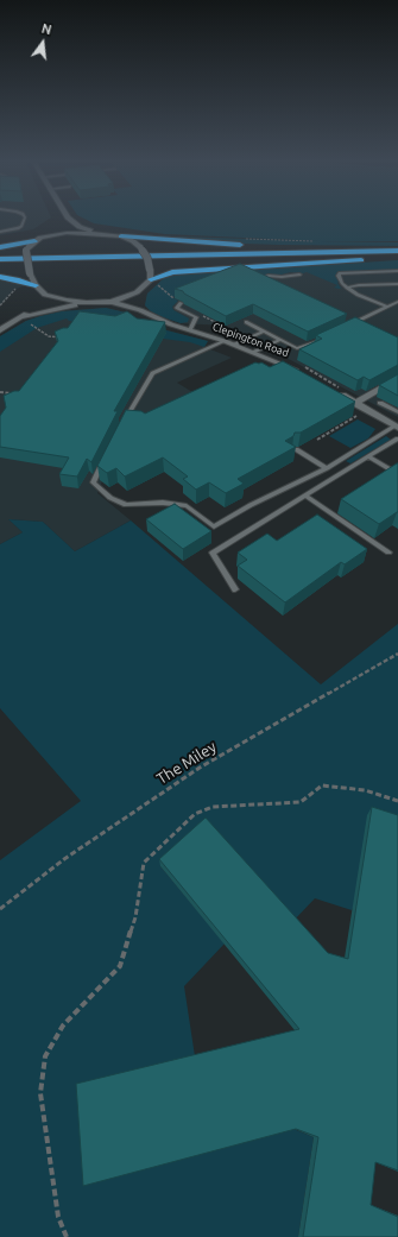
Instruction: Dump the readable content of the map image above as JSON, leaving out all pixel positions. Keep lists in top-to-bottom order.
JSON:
{
  "streets": {
    "main road": ["Clepington Road"],
    "path": ["The Miley"]
  },
  "north": "top"
}
